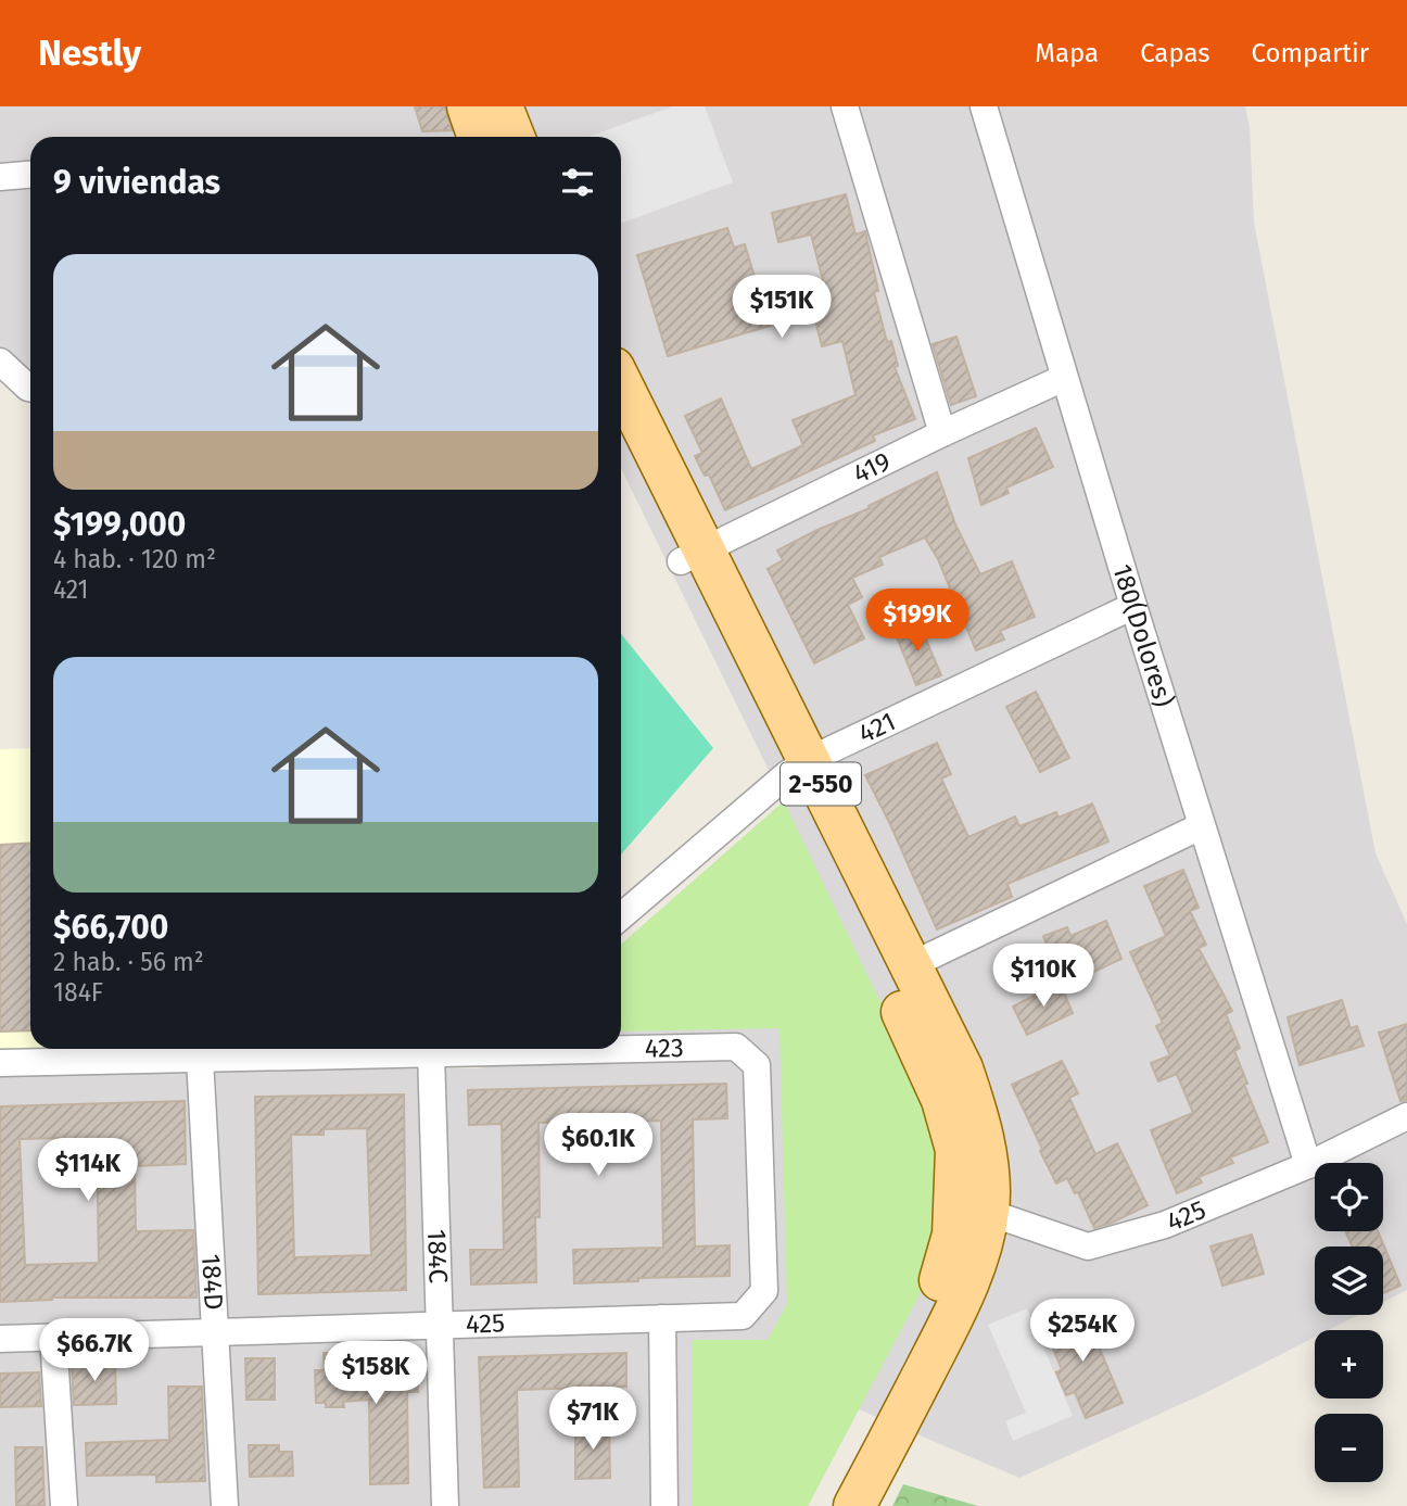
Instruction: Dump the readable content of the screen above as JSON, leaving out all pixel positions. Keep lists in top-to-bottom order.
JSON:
{
  "streets": {
    "main road": ["2-550"],
    "street": [
      "419",
      "180(Dolores)",
      "421",
      "423",
      "425",
      "184C",
      "184D"
    ]
  },
  "crossings": [
    ["419", "180(Dolores)"],
    ["419", "2-550"],
    ["180(Dolores)", "421"],
    ["180(Dolores)", "425"],
    ["421", "2-550"],
    ["2-550", "425"],
    ["423", "425"],
    ["423", "184C"],
    ["423", "184D"],
    ["425", "184C"],
    ["425", "184D"]
  ],
  "page": {
    "header": "Nestly",
    "nav": ["Mapa", "Capas", "Compartir"],
    "heading": "9 viviendas",
    "list": [
      {
        "name": "$199,000",
        "note": "4 hab. · 120 m² · 421"
      },
      {
        "name": "$66,700",
        "note": "2 hab. · 56 m² · 184F"
      }
    ],
    "price": [
      "$151K",
      "$199K",
      "$110K",
      "$60.1K",
      "$114K",
      "$254K",
      "$66.7K",
      "$158K",
      "$71K"
    ],
    "map_buttons": ["+", "−"]
  }
}
